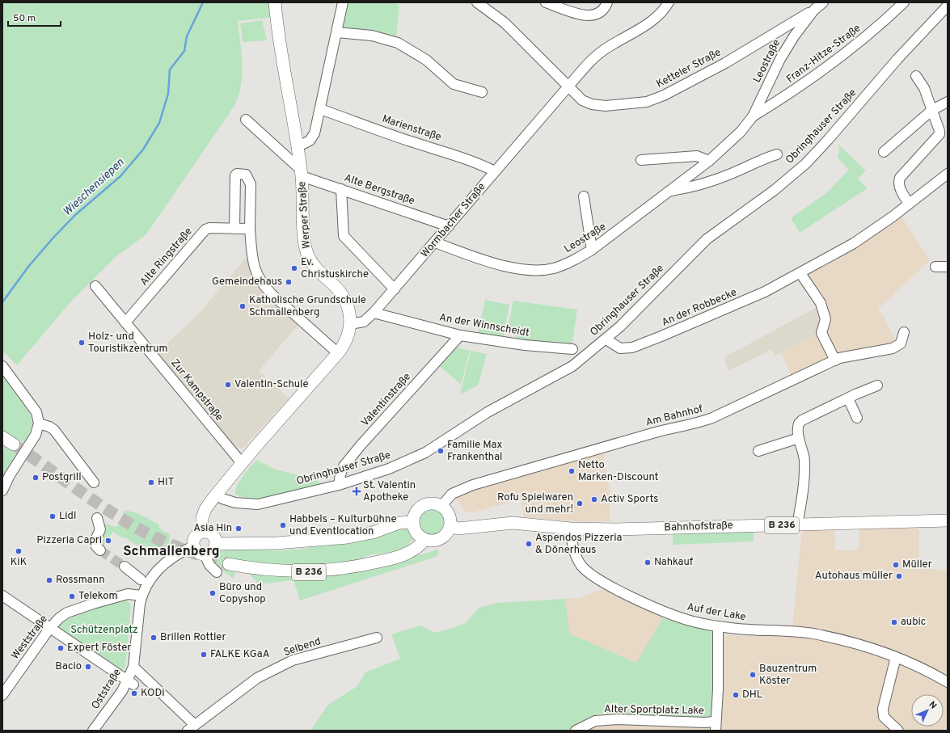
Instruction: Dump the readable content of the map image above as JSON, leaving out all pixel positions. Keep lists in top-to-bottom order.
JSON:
{
  "streets": {
    "main road": ["Werper Straße", "B 236", "Bahnhofstraße"],
    "street": [
      "Franz-Hitze-Straße",
      "Leostraße",
      "Ketteler Straße",
      "Obringhauser Straße",
      "Marienstraße",
      "Alte Bergstraße",
      "Wormbacher Straße",
      "Alte Ringstraße",
      "An der Robbecke",
      "An der Winnscheidt",
      "Zur Kampstraße",
      "Valentinstraße",
      "Am Bahnhof",
      "Auf der Lake",
      "Weststraße",
      "Selbend",
      "Oststraße",
      "Alter Sportplatz Lake"
    ]
  },
  "crossings": [
    ["Franz-Hitze-Straße", "Leostraße"],
    ["Leostraße", "Ketteler Straße"],
    ["Leostraße", "Wormbacher Straße"],
    ["Ketteler Straße", "Wormbacher Straße"],
    ["Obringhauser Straße", "An der Robbecke"],
    ["Obringhauser Straße", "Valentinstraße"],
    ["Marienstraße", "Wormbacher Straße"],
    ["Alte Bergstraße", "Werper Straße"],
    ["Alte Bergstraße", "Wormbacher Straße"],
    ["Werper Straße", "Wormbacher Straße"],
    ["Wormbacher Straße", "An der Winnscheidt"],
    ["Alte Ringstraße", "Zur Kampstraße"],
    ["An der Winnscheidt", "Valentinstraße"],
    ["Am Bahnhof", "B 236"],
    ["Am Bahnhof", "Bahnhofstraße"],
    ["B 236", "Bahnhofstraße"],
    ["Bahnhofstraße", "Auf der Lake"],
    ["Weststraße", "Oststraße"],
    ["Selbend", "Oststraße"]
  ],
  "districts": ["Schmallenberg"],
  "water": ["Wieschensiepen"],
  "parks": ["Schützenplatz"],
  "places": {
    "other": [
      "Ev. Christuskirche",
      "Gemeindehaus",
      "Katholische Grundschule Schmallenberg",
      "Holz- und Touristikzentrum",
      "Valentin-Schule",
      "Familie Max Frankenthal",
      "Netto Marken-Discount",
      "Postgrill",
      "HIT",
      "Activ Sports",
      "Rofu Spielwaren und mehr!",
      "Lidl",
      "Habbels – Kulturbühne und Eventlocation",
      "Asia Hin",
      "Pizzeria Capri",
      "Aspendos Pizzeria & Dönerhaus",
      "KiK",
      "Nahkauf",
      "Müller",
      "Autohaus müller",
      "Rossmann",
      "Büro und Copyshop",
      "Telekom",
      "aubic",
      "Brillen Rottler",
      "Expert Föster",
      "FALKE KGaA",
      "Bacio",
      "Bauzentrum Köster",
      "KODi",
      "DHL"
    ],
    "health": ["St. Valentin Apotheke"]
  },
  "scale_bar": "50 m",
  "north": "top right"
}
